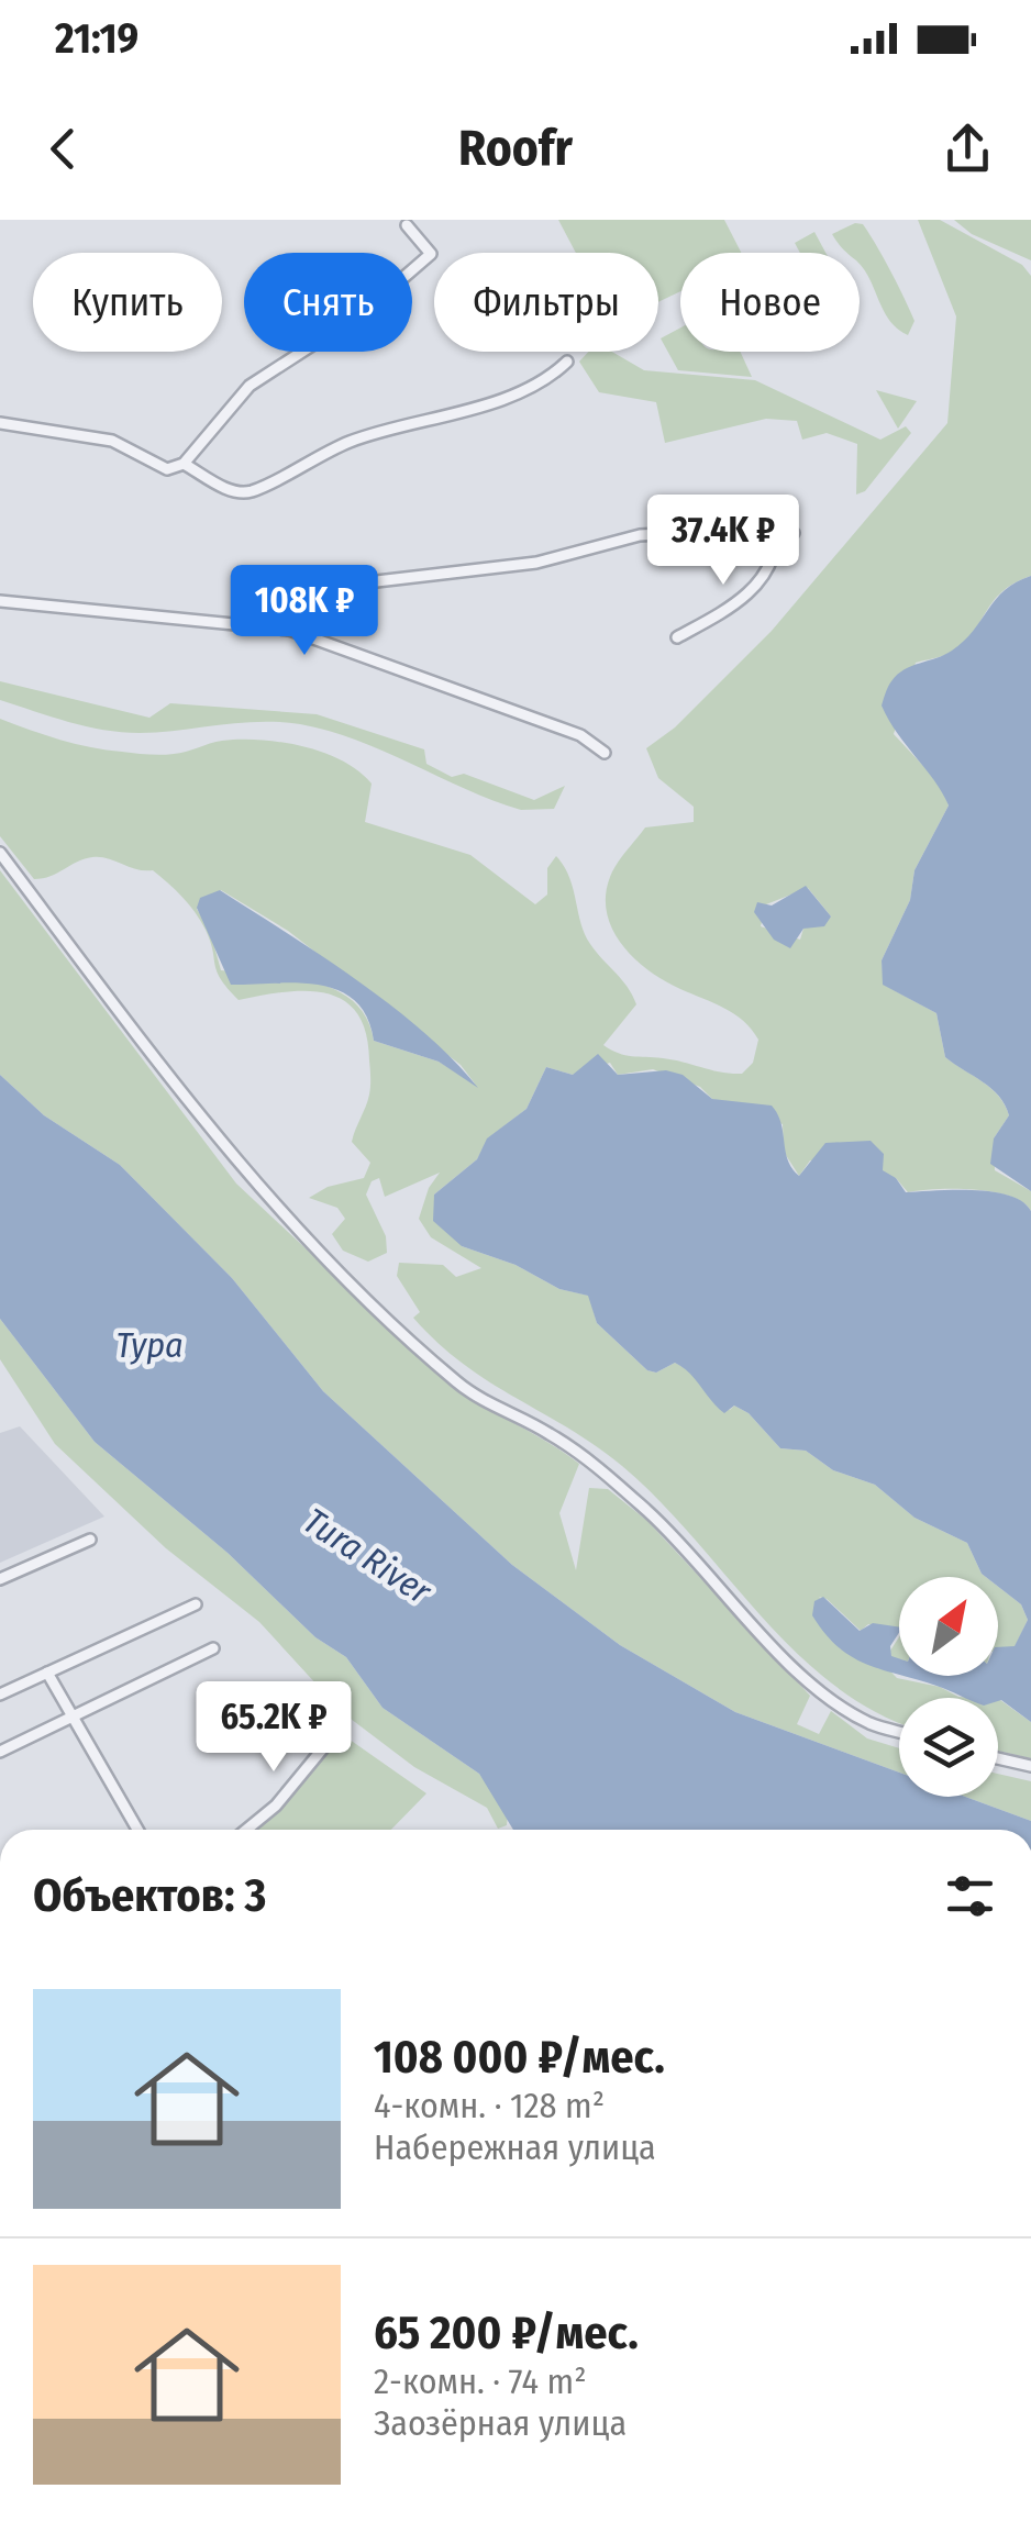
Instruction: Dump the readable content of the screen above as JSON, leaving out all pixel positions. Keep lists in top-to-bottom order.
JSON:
{
  "water": ["Тура", "Tura River"],
  "north": "top right",
  "page": {
    "status": "21:19",
    "header": "Roofr",
    "chip": [
      "Купить",
      "Снять",
      "Фильтры",
      "Новое"
    ],
    "price": ["37.4K ₽", "108K ₽", "65.2K ₽"],
    "heading": "Объектов: 3",
    "list": [
      {
        "name": "108 000 ₽/мес.",
        "note": "4-комн. · 128 m² · Набережная улица"
      },
      {
        "name": "65 200 ₽/мес.",
        "note": "2-комн. · 74 m² · Заозёрная улица"
      }
    ]
  }
}
